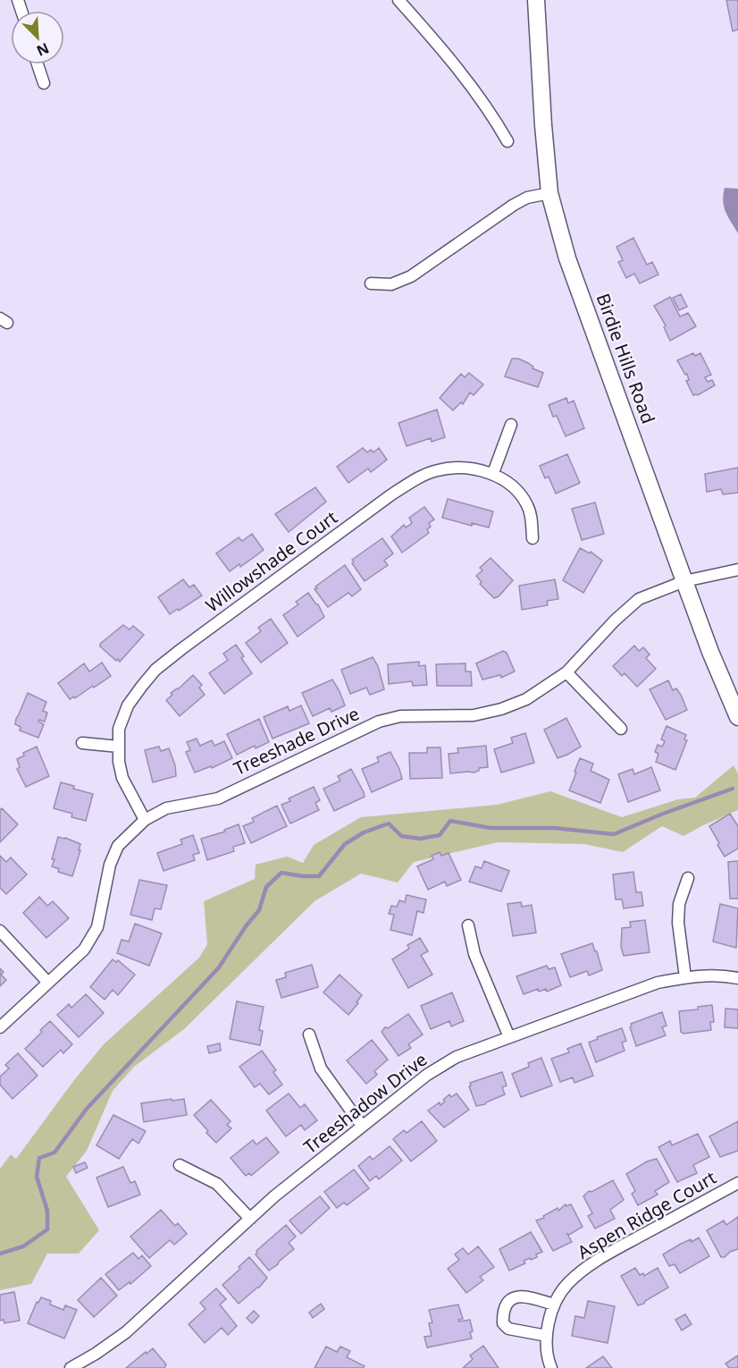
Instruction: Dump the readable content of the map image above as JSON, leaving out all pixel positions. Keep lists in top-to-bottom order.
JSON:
{
  "streets": {
    "main road": ["Birdie Hills Road"],
    "street": [
      "Willowshade Court",
      "Treeshade Drive",
      "Treeshadow Drive",
      "Aspen Ridge Court"
    ]
  },
  "crossings": [
    ["Birdie Hills Road", "Treeshade Drive"],
    ["Willowshade Court", "Treeshade Drive"]
  ],
  "north": "bottom right"
}
